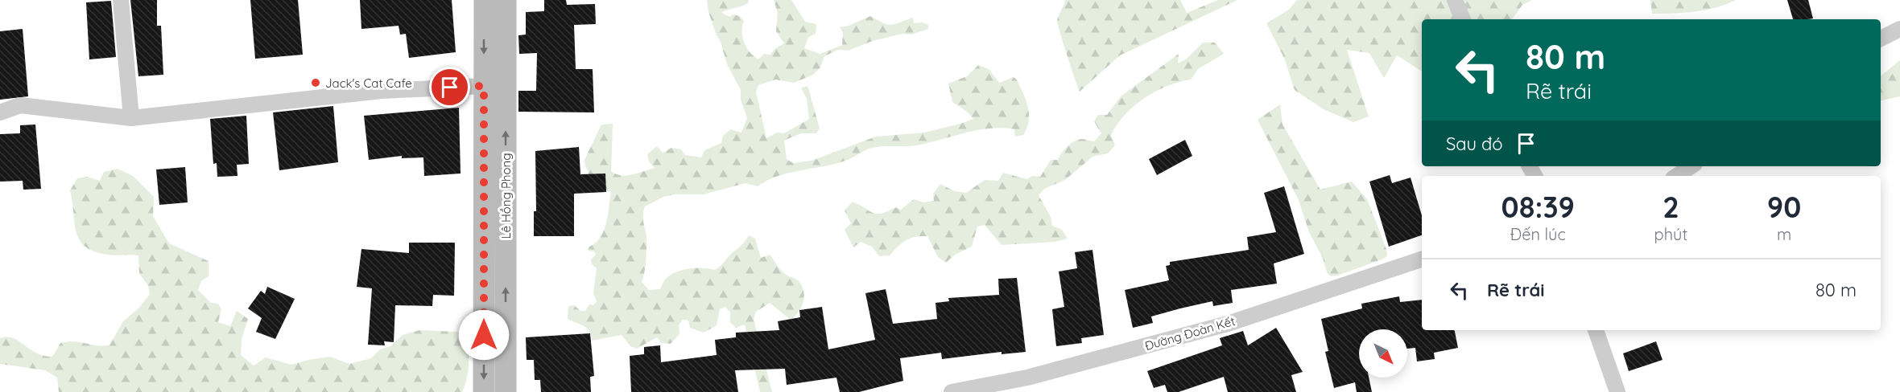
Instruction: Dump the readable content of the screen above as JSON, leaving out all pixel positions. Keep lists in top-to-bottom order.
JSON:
{
  "streets": {
    "street": ["Lê Hồng Phong", "Đường Đoàn Kết"]
  },
  "places": ["Jack's Cat Cafe"],
  "north": "bottom right",
  "page": {
    "turn": ["80 m", "Rẽ trái"],
    "then": "Sau đó",
    "eta": [
      "08:39",
      "Đến lúc",
      "2",
      "phút",
      "90",
      "m"
    ],
    "list": [
      {
        "name": "Rẽ trái",
        "value": "80 m"
      }
    ]
  }
}
